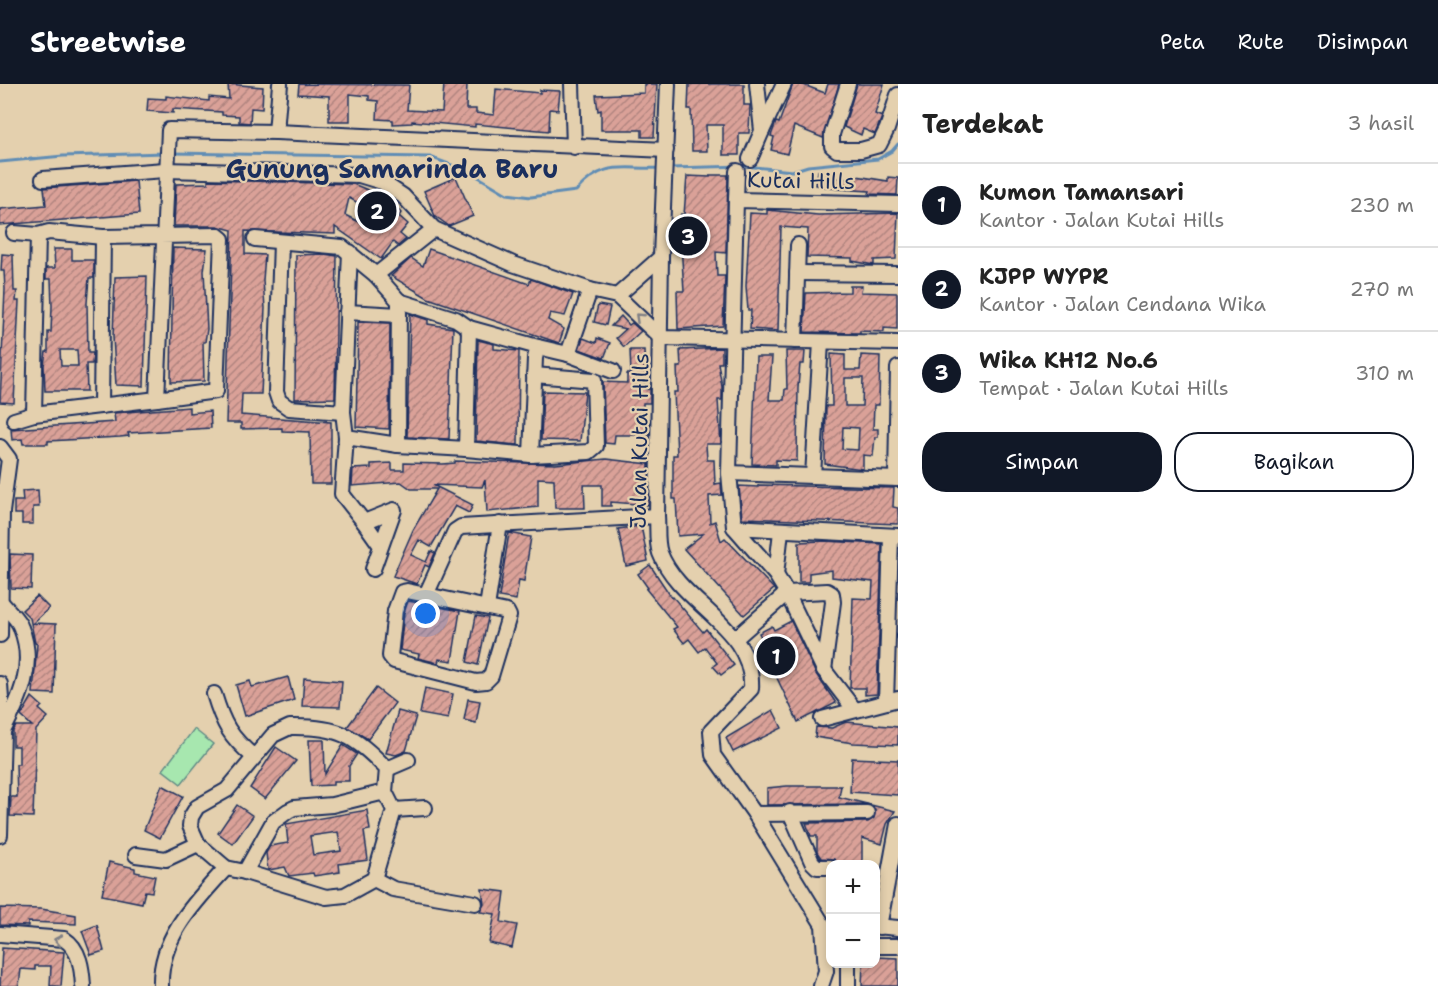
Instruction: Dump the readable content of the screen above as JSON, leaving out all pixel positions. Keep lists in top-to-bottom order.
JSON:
{
  "streets": {
    "street": ["Kutai Hills", "Jalan Kutai Hills"]
  },
  "districts": ["Gunung Samarinda Baru"],
  "page": {
    "header": "Streetwise",
    "nav": ["Peta", "Rute", "Disimpan"],
    "heading": ["Terdekat", "3 hasil"],
    "list": [
      {
        "mark": "1",
        "name": "Kumon Tamansari",
        "note": "Kantor · Jalan Kutai Hills",
        "value": "230 m"
      },
      {
        "mark": "2",
        "name": "KJPP WYPR",
        "note": "Kantor · Jalan Cendana Wika",
        "value": "270 m"
      },
      {
        "mark": "3",
        "name": "Wika KH12 No.6",
        "note": "Tempat · Jalan Kutai Hills",
        "value": "310 m"
      }
    ],
    "pins": ["2", "3", "1"],
    "buttons": ["Simpan", "Bagikan"],
    "map_buttons": ["+", "−"]
  }
}
